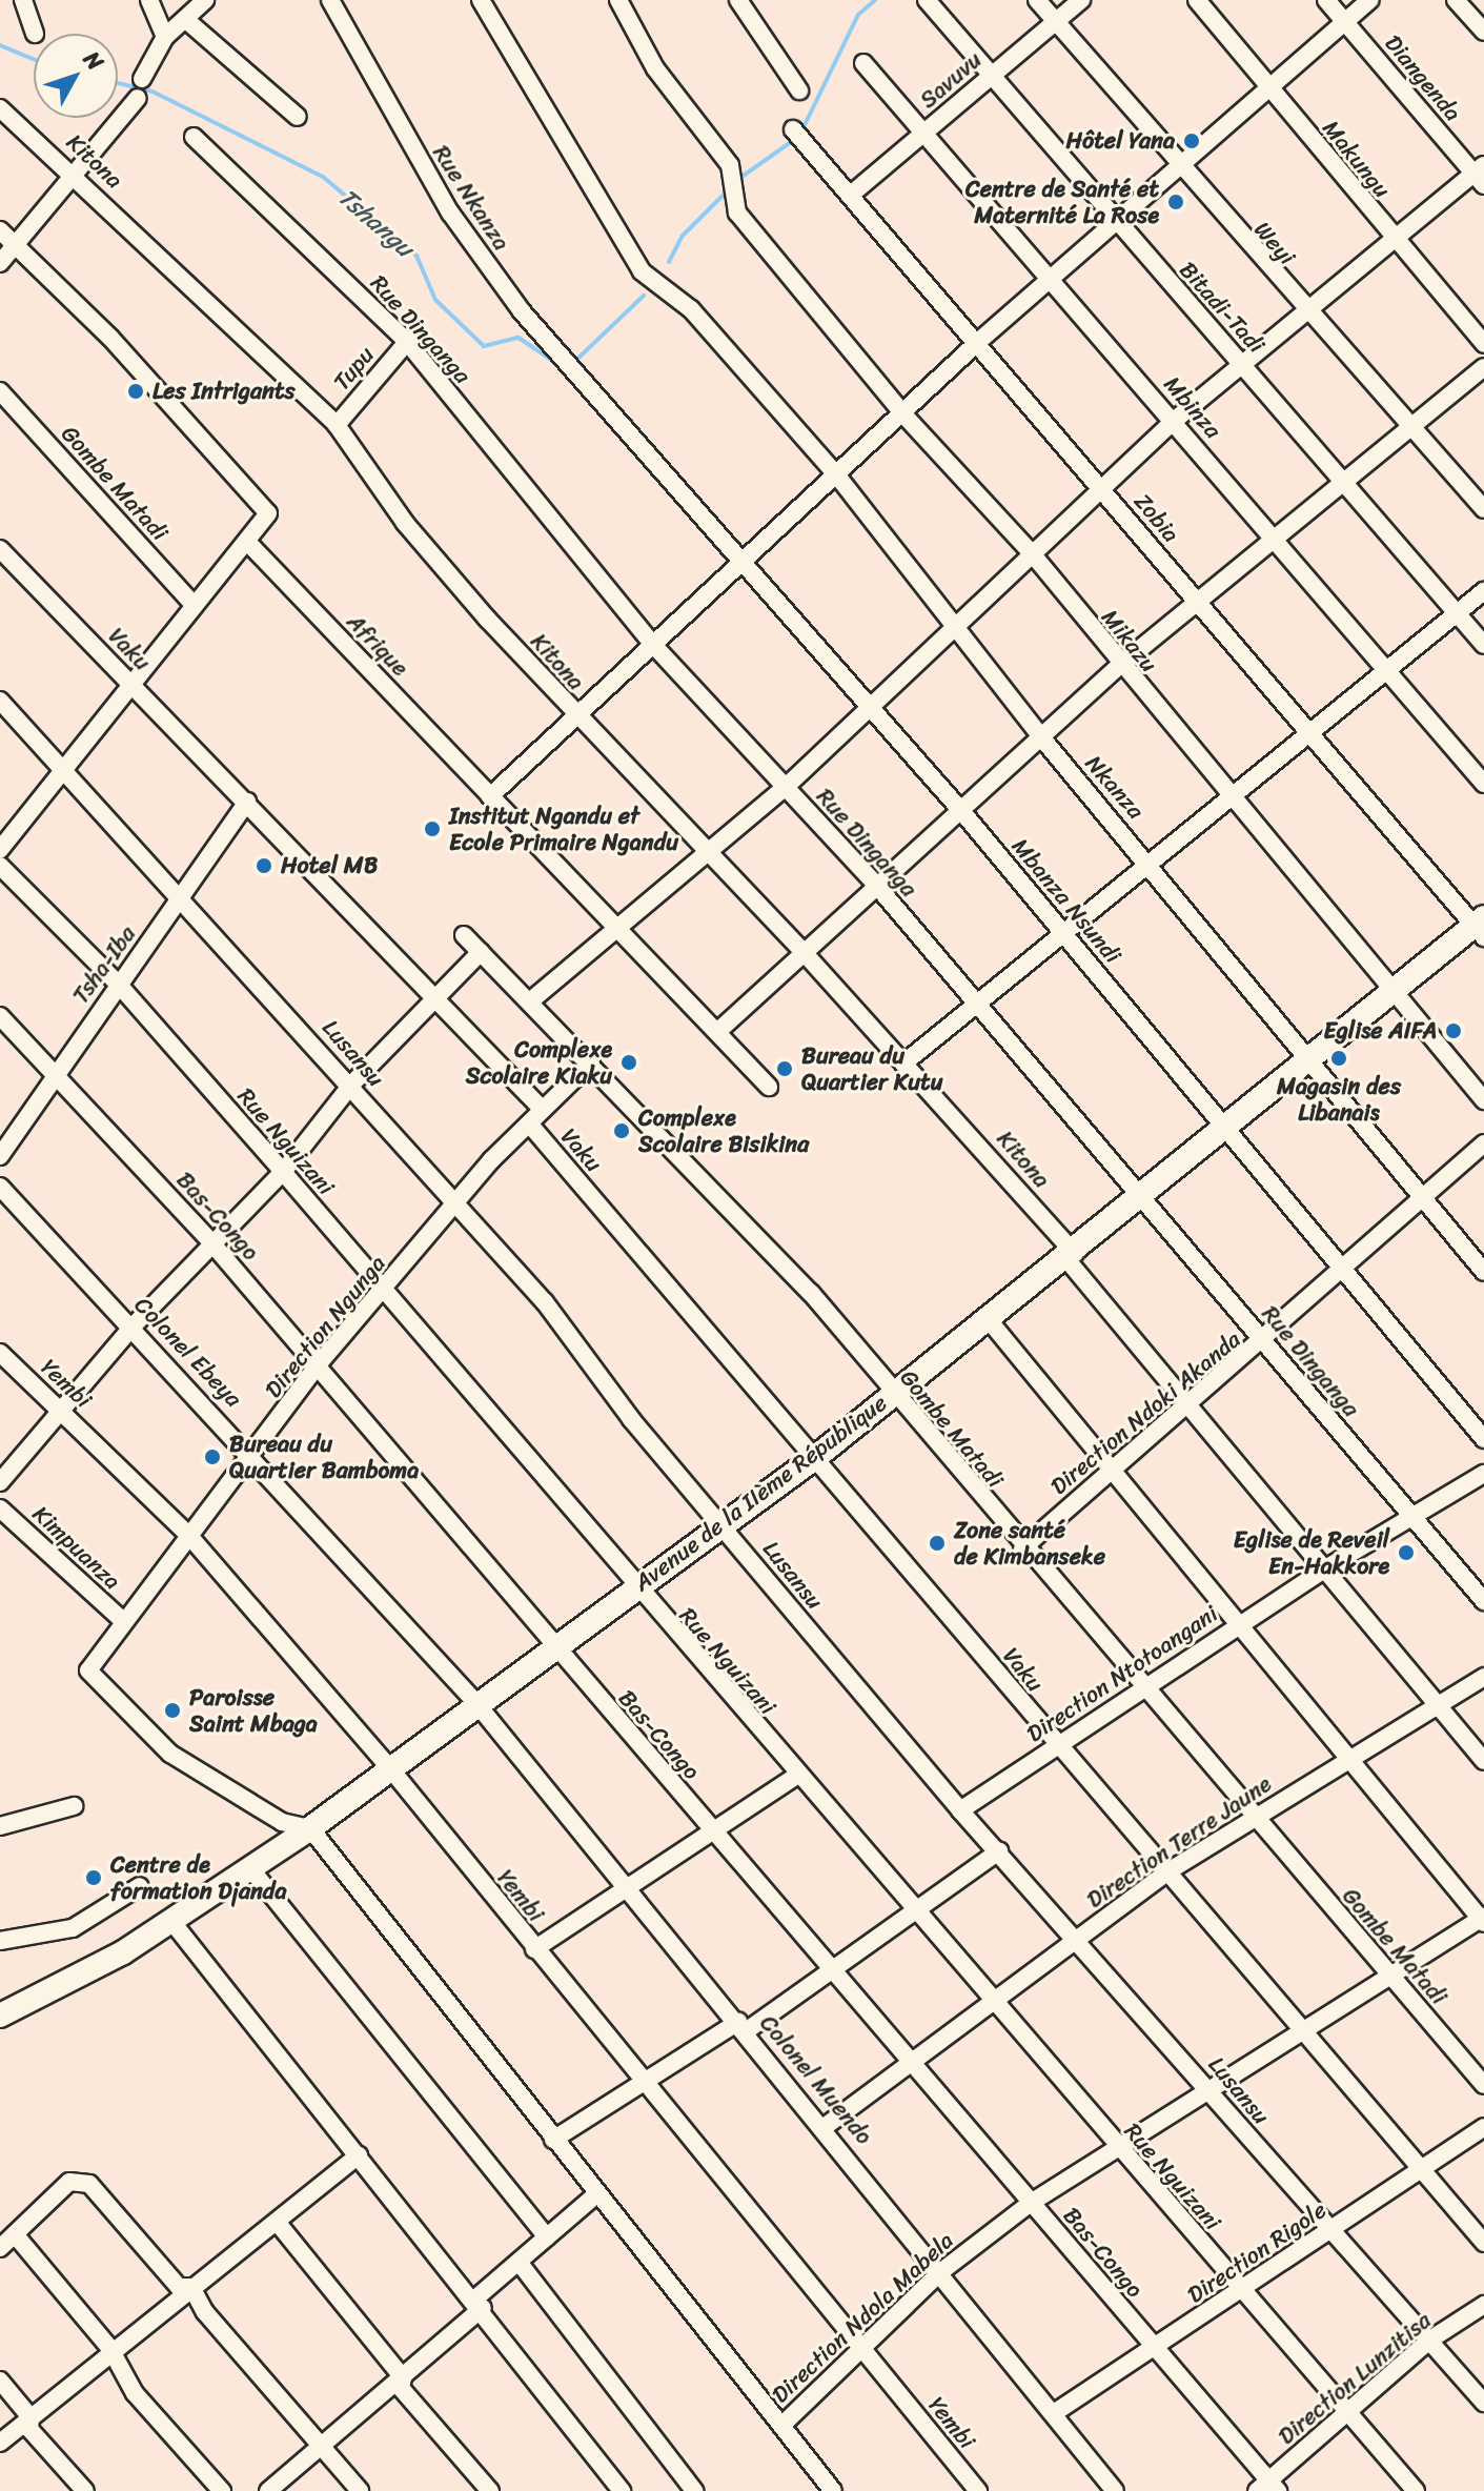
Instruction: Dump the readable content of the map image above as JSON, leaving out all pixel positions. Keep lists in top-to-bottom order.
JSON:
{
  "streets": {
    "street": [
      "Diangenda",
      "Savuvu",
      "Makungu",
      "Kitona",
      "Rue Nkanza",
      "Weyi",
      "Bitadi-Tadi",
      "Rue Dinganga",
      "Tupu",
      "Mbinza",
      "Gombe Matadi",
      "Zobia",
      "Mikazu",
      "Afrique",
      "Vaku",
      "Nkanza",
      "Mbanza Nsundi",
      "Tsha-Iba",
      "Lusansu",
      "Rue Nguizani",
      "Bas-Congo",
      "Direction Ngunga",
      "Colonel Ebeya",
      "Yembi",
      "Direction Ndoki Akanda",
      "Avenue de la IIème République",
      "Kimpuanza",
      "Direction Ntotoangani",
      "Direction Terre Jaune",
      "Colonel Muendo",
      "Direction Rigole",
      "Direction Ndola Mabela",
      "Direction Lunzitisa"
    ]
  },
  "crossings": [
    ["Savuvu", "Weyi"],
    ["Savuvu", "Bitadi-Tadi"],
    ["Savuvu", "Mbinza"],
    ["Savuvu", "Zobia"],
    ["Kitona", "Tupu"],
    ["Kitona", "Direction Ndoki Akanda"],
    ["Kitona", "Avenue de la IIème République"],
    ["Kitona", "Direction Ntotoangani"],
    ["Kitona", "Direction Terre Jaune"],
    ["Rue Nkanza", "Mbanza Nsundi"],
    ["Rue Dinganga", "Tupu"],
    ["Rue Dinganga", "Direction Ndoki Akanda"],
    ["Rue Dinganga", "Avenue de la IIème République"],
    ["Rue Dinganga", "Direction Ntotoangani"],
    ["Gombe Matadi", "Direction Ngunga"],
    ["Gombe Matadi", "Direction Ndoki Akanda"],
    ["Gombe Matadi", "Avenue de la IIème République"],
    ["Gombe Matadi", "Direction Ntotoangani"],
    ["Gombe Matadi", "Direction Terre Jaune"],
    ["Gombe Matadi", "Direction Ndola Mabela"],
    ["Zobia", "Avenue de la IIème République"],
    ["Mikazu", "Avenue de la IIème République"],
    ["Vaku", "Tsha-Iba"],
    ["Vaku", "Direction Ngunga"],
    ["Vaku", "Avenue de la IIème République"],
    ["Vaku", "Direction Ntotoangani"],
    ["Vaku", "Direction Terre Jaune"],
    ["Vaku", "Direction Rigole"],
    ["Vaku", "Direction Ndola Mabela"],
    ["Nkanza", "Direction Ndoki Akanda"],
    ["Nkanza", "Avenue de la IIème République"],
    ["Mbanza Nsundi", "Direction Ndoki Akanda"],
    ["Mbanza Nsundi", "Avenue de la IIème République"],
    ["Tsha-Iba", "Lusansu"],
    ["Tsha-Iba", "Rue Nguizani"],
    ["Tsha-Iba", "Bas-Congo"],
    ["Lusansu", "Direction Ngunga"],
    ["Lusansu", "Avenue de la IIème République"],
    ["Lusansu", "Direction Ntotoangani"],
    ["Lusansu", "Direction Terre Jaune"],
    ["Lusansu", "Direction Rigole"],
    ["Lusansu", "Direction Ndola Mabela"],
    ["Lusansu", "Direction Lunzitisa"],
    ["Rue Nguizani", "Direction Ngunga"],
    ["Rue Nguizani", "Avenue de la IIème République"],
    ["Rue Nguizani", "Direction Terre Jaune"],
    ["Rue Nguizani", "Direction Rigole"],
    ["Rue Nguizani", "Direction Ndola Mabela"],
    ["Rue Nguizani", "Direction Lunzitisa"],
    ["Bas-Congo", "Direction Ngunga"],
    ["Bas-Congo", "Avenue de la IIème République"],
    ["Bas-Congo", "Direction Terre Jaune"],
    ["Bas-Congo", "Direction Rigole"],
    ["Bas-Congo", "Direction Ndola Mabela"],
    ["Bas-Congo", "Direction Lunzitisa"],
    ["Direction Ngunga", "Colonel Ebeya"],
    ["Direction Ngunga", "Yembi"],
    ["Direction Ngunga", "Avenue de la IIème République"],
    ["Direction Ngunga", "Kimpuanza"],
    ["Colonel Ebeya", "Avenue de la IIème République"],
    ["Colonel Ebeya", "Colonel Muendo"],
    ["Yembi", "Avenue de la IIème République"],
    ["Yembi", "Direction Ndola Mabela"],
    ["Avenue de la IIème République", "Colonel Muendo"],
    ["Direction Terre Jaune", "Colonel Muendo"],
    ["Colonel Muendo", "Direction Rigole"],
    ["Colonel Muendo", "Direction Ndola Mabela"]
  ],
  "water": ["Tshangu"],
  "places": [
    "Hôtel Yana",
    "Centre de Santé et Maternité La Rose",
    "Les Intrigants",
    "Institut Ngandu et Ecole Primaire Ngandu",
    "Hotel MB",
    "Eglise AIFA",
    "Magasin des Libanais",
    "Complexe Scolaire Kiaku",
    "Bureau du Quartier Kutu",
    "Complexe Scolaire Bisikina",
    "Bureau du Quartier Bamboma",
    "Zone santé de Kimbanseke",
    "Eglise de Reveil En-Hakkore",
    "Paroisse Saint Mbaga",
    "Centre de formation Djanda"
  ],
  "north": "top right"
}
